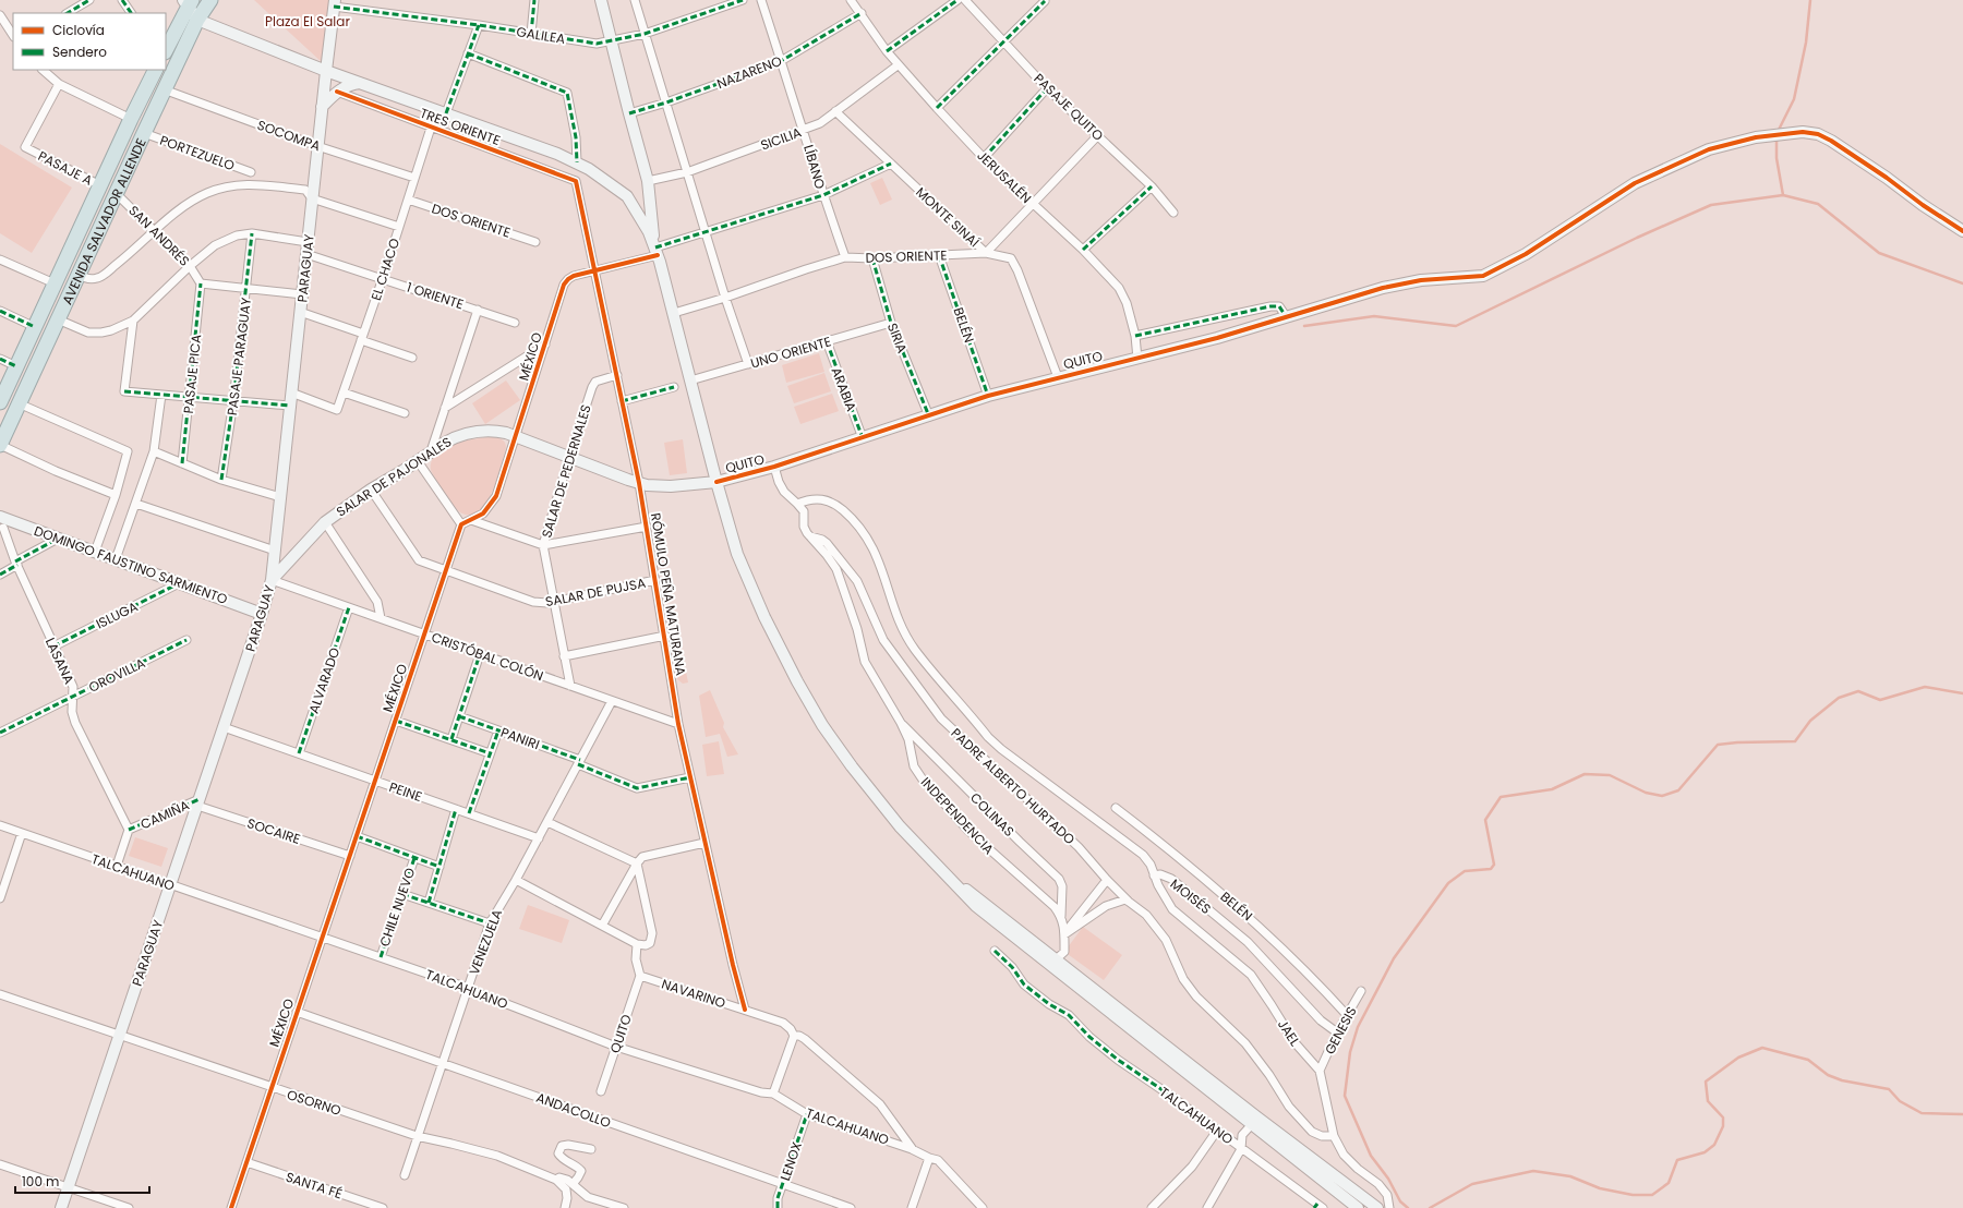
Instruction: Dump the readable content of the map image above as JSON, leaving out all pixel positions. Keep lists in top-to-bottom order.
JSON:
{
  "streets": {
    "highway": ["AVENIDA SALVADOR ALLENDE"],
    "main road": [
      "PARAGUAY",
      "QUITO",
      "SALAR DE PAJONALES",
      "DOMINGO FAUSTINO SARMIENTO"
    ],
    "street": [
      "GALILEA",
      "NAZARENO",
      "PASAJE QUITO",
      "TRES ORIENTE",
      "SOCOMPA",
      "SICILIA",
      "PORTEZUELO",
      "LÍBANO",
      "PASAJE A",
      "JERUSALÉN",
      "MONTE SINAÍ",
      "DOS ORIENTE",
      "SAN ANDRÉS",
      "EL CHACO",
      "1 ORIENTE",
      "BELÉN",
      "SIRIA",
      "UNO ORIENTE",
      "PASAJE PARAGUAY",
      "MÉXICO",
      "PASAJE PICA",
      "ARABIA",
      "SALAR DE PEDERNALES",
      "SALAR DE PUJSA",
      "RÓMULO PEÑA MATURANA",
      "ISLUGA",
      "CRISTÓBAL COLÓN",
      "LASANA",
      "OROVILLA",
      "ALVARADO",
      "PANIRI",
      "PADRE ALBERTO HURTADO",
      "PEINE",
      "CAMIÑA",
      "COLINAS",
      "INDEPENDENCIA",
      "SOCAIRE",
      "TALCAHUANO",
      "MOISÉS",
      "CHILE NUEVO",
      "VENEZUELA",
      "NAVARINO",
      "GENESIS",
      "JAEL",
      "OSORNO",
      "ANDACOLLO",
      "LENOX",
      "SANTA FÉ"
    ]
  },
  "crossings": [
    ["GALILEA", "PARAGUAY"],
    ["NAZARENO", "LÍBANO"],
    ["NAZARENO", "JERUSALÉN"],
    ["TRES ORIENTE", "EL CHACO"],
    ["TRES ORIENTE", "RÓMULO PEÑA MATURANA"],
    ["SOCOMPA", "AVENIDA SALVADOR ALLENDE"],
    ["SOCOMPA", "PARAGUAY"],
    ["SOCOMPA", "EL CHACO"],
    ["SICILIA", "LÍBANO"],
    ["SICILIA", "JERUSALÉN"],
    ["SICILIA", "MONTE SINAÍ"],
    ["PORTEZUELO", "AVENIDA SALVADOR ALLENDE"],
    ["LÍBANO", "DOS ORIENTE"],
    ["PASAJE A", "AVENIDA SALVADOR ALLENDE"],
    ["JERUSALÉN", "QUITO"],
    ["MONTE SINAÍ", "DOS ORIENTE"],
    ["MONTE SINAÍ", "QUITO"],
    ["DOS ORIENTE", "EL CHACO"],
    ["DOS ORIENTE", "BELÉN"],
    ["DOS ORIENTE", "SIRIA"],
    ["AVENIDA SALVADOR ALLENDE", "SAN ANDRÉS"],
    ["SAN ANDRÉS", "PASAJE PICA"],
    ["PARAGUAY", "EL CHACO"],
    ["PARAGUAY", "1 ORIENTE"],
    ["PARAGUAY", "SALAR DE PAJONALES"],
    ["PARAGUAY", "DOMINGO FAUSTINO SARMIENTO"],
    ["PARAGUAY", "CRISTÓBAL COLÓN"],
    ["PARAGUAY", "PEINE"],
    ["PARAGUAY", "CAMIÑA"],
    ["PARAGUAY", "SOCAIRE"],
    ["PARAGUAY", "TALCAHUANO"],
    ["PARAGUAY", "OSORNO"],
    ["EL CHACO", "1 ORIENTE"],
    ["BELÉN", "QUITO"],
    ["BELÉN", "GENESIS"],
    ["SIRIA", "UNO ORIENTE"],
    ["SIRIA", "QUITO"],
    ["UNO ORIENTE", "ARABIA"],
    ["MÉXICO", "SALAR DE PAJONALES"],
    ["MÉXICO", "SALAR DE PUJSA"],
    ["MÉXICO", "RÓMULO PEÑA MATURANA"],
    ["MÉXICO", "CRISTÓBAL COLÓN"],
    ["MÉXICO", "PANIRI"],
    ["MÉXICO", "PEINE"],
    ["MÉXICO", "SOCAIRE"],
    ["MÉXICO", "TALCAHUANO"],
    ["MÉXICO", "OSORNO"],
    ["MÉXICO", "ANDACOLLO"],
    ["MÉXICO", "SANTA FÉ"],
    ["QUITO", "ARABIA"],
    ["QUITO", "SALAR DE PAJONALES"],
    ["QUITO", "INDEPENDENCIA"],
    ["QUITO", "TALCAHUANO"],
    ["QUITO", "NAVARINO"],
    ["SALAR DE PEDERNALES", "SALAR DE PAJONALES"],
    ["SALAR DE PEDERNALES", "SALAR DE PUJSA"],
    ["SALAR DE PEDERNALES", "RÓMULO PEÑA MATURANA"],
    ["SALAR DE PEDERNALES", "CRISTÓBAL COLÓN"],
    ["SALAR DE PAJONALES", "SALAR DE PUJSA"],
    ["SALAR DE PAJONALES", "RÓMULO PEÑA MATURANA"],
    ["SALAR DE PAJONALES", "CRISTÓBAL COLÓN"],
    ["DOMINGO FAUSTINO SARMIENTO", "ISLUGA"],
    ["DOMINGO FAUSTINO SARMIENTO", "LASANA"],
    ["SALAR DE PUJSA", "RÓMULO PEÑA MATURANA"],
    ["RÓMULO PEÑA MATURANA", "CRISTÓBAL COLÓN"],
    ["RÓMULO PEÑA MATURANA", "PANIRI"],
    ["RÓMULO PEÑA MATURANA", "NAVARINO"],
    ["ISLUGA", "LASANA"],
    ["CRISTÓBAL COLÓN", "ALVARADO"],
    ["CRISTÓBAL COLÓN", "VENEZUELA"],
    ["LASANA", "OROVILLA"],
    ["LASANA", "CAMIÑA"],
    ["ALVARADO", "PEINE"],
    ["PANIRI", "VENEZUELA"],
    ["PADRE ALBERTO HURTADO", "INDEPENDENCIA"],
    ["PADRE ALBERTO HURTADO", "JAEL"],
    ["PEINE", "CHILE NUEVO"],
    ["PEINE", "VENEZUELA"],
    ["CAMIÑA", "SOCAIRE"],
    ["COLINAS", "INDEPENDENCIA"],
    ["INDEPENDENCIA", "MOISÉS"],
    ["TALCAHUANO", "CHILE NUEVO"],
    ["TALCAHUANO", "VENEZUELA"],
    ["TALCAHUANO", "NAVARINO"],
    ["TALCAHUANO", "LENOX"],
    ["MOISÉS", "GENESIS"],
    ["MOISÉS", "JAEL"],
    ["VENEZUELA", "OSORNO"],
    ["VENEZUELA", "ANDACOLLO"],
    ["GENESIS", "JAEL"],
    ["ANDACOLLO", "LENOX"]
  ],
  "parks": ["Plaza El Salar"],
  "legend": ["Ciclovía", "Sendero"],
  "scale_bar": "100 m"
}
